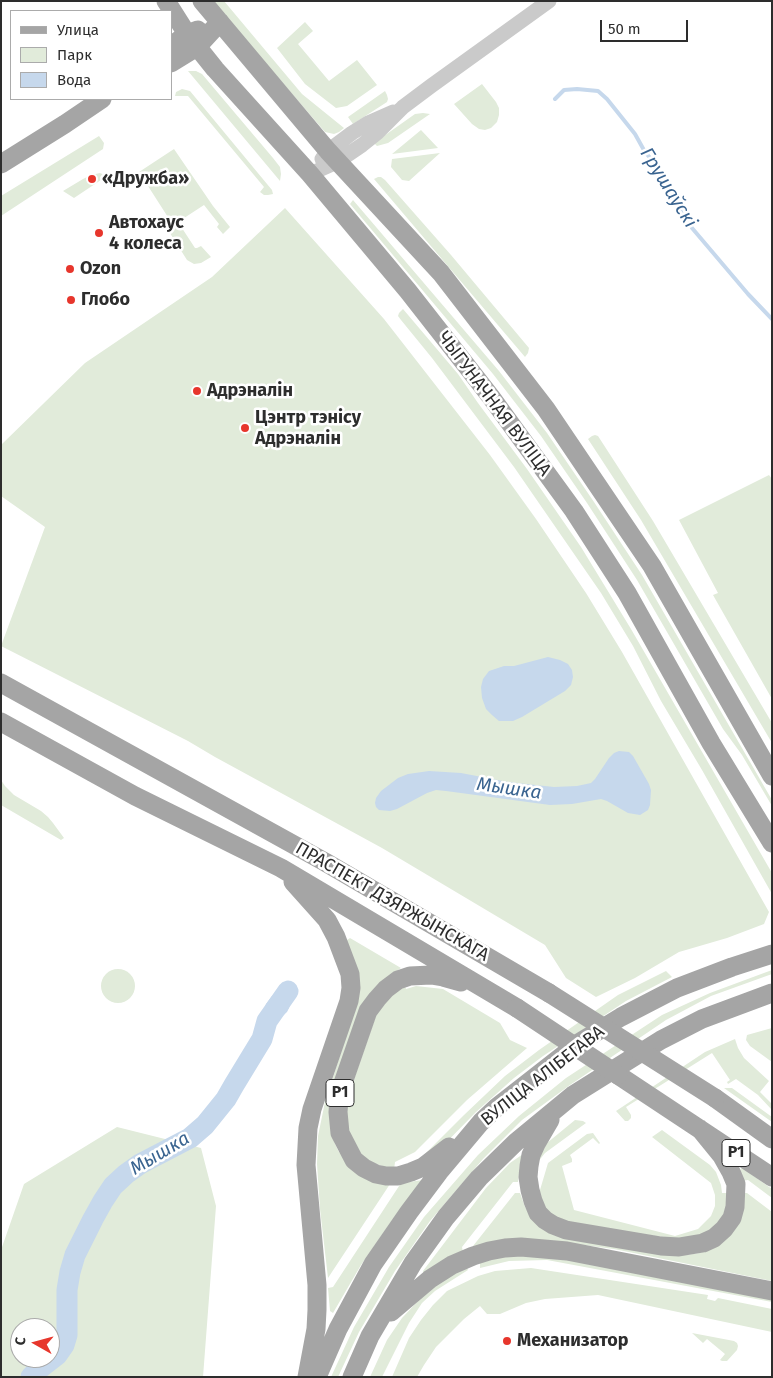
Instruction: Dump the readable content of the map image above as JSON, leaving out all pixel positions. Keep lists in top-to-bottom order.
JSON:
{
  "streets": {
    "main road": [
      "ЧЫГУНАЧНАЯ ВУЛІЦА",
      "ПРАСПЕКТ ДЗЯРЖЫНСКАГА",
      "ВУЛІЦА АЛІБЕГАВА",
      "Р1"
    ]
  },
  "crossings": [
    ["ПРАСПЕКТ ДЗЯРЖЫНСКАГА", "Р1"],
    ["ВУЛІЦА АЛІБЕГАВА", "Р1"]
  ],
  "water": ["Грушаўскі", "Мышка"],
  "places": [
    "«Дружба»",
    "Автохаус 4 колеса",
    "Ozon",
    "Глобо",
    "Адрэналін",
    "Цэнтр тэнісу Адрэналін",
    "Механизатор"
  ],
  "legend": ["Улица", "Парк", "Вода"],
  "scale_bar": "50 m",
  "north": "left"
}
